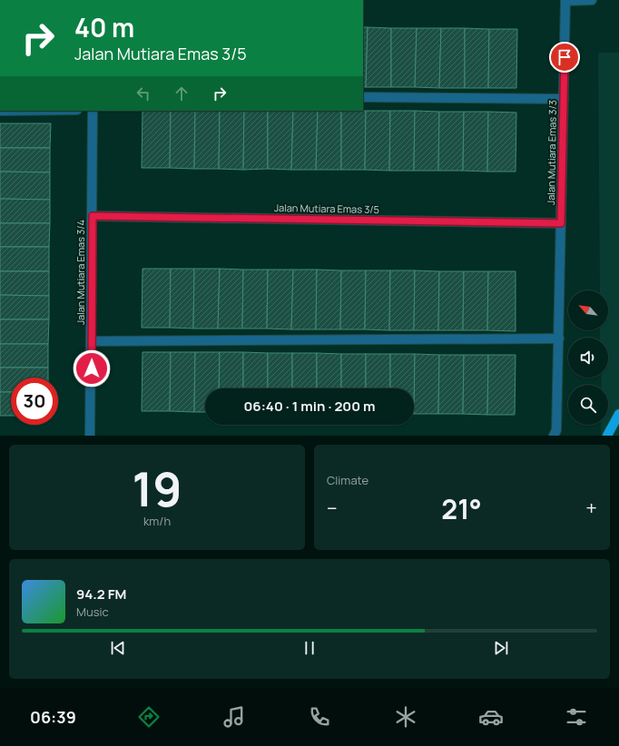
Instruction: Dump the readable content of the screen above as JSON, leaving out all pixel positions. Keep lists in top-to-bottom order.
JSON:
{
  "streets": {
    "street": ["Jalan Mutiara Emas 3/3", "Jalan Mutiara Emas 3/5", "Jalan Mutiara Emas 3/4"]
  },
  "crossings": [
    ["Jalan Mutiara Emas 3/3", "Jalan Mutiara Emas 3/5"],
    ["Jalan Mutiara Emas 3/5", "Jalan Mutiara Emas 3/4"]
  ],
  "north": "top left",
  "page": {
    "turn": ["40 m", "Jalan Mutiara Emas 3/5"],
    "limit": "30",
    "trip": "06:40 · 1 min · 200 m",
    "tile": [
      ["19", "km/h"],
      "Climate"
    ],
    "heat": ["−", "21°", "+"],
    "song": ["94.2 FM", "Music"],
    "tabs": "06:39"
  }
}
